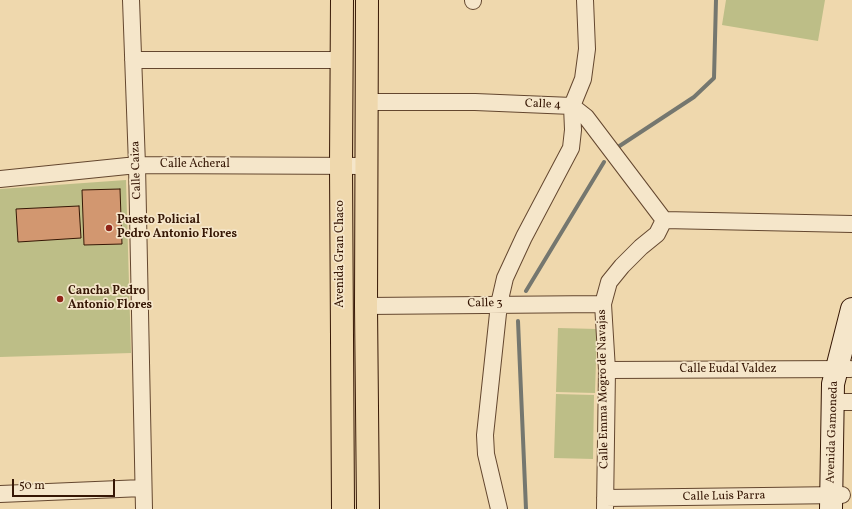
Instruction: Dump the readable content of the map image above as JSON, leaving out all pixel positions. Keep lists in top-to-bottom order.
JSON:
{
  "streets": {
    "main road": ["Avenida Gran Chaco"],
    "street": [
      "Calle 4",
      "Calle Acheral",
      "Calle Caiza",
      "Calle 3",
      "Calle Eudal Valdez",
      "Calle Emma Mogro de Navajas",
      "Avenida Gamoneda",
      "Calle Luis Parra"
    ]
  },
  "crossings": [
    ["Calle 4", "Avenida Gran Chaco"],
    ["Calle 4", "Calle Emma Mogro de Navajas"],
    ["Calle Acheral", "Calle Caiza"],
    ["Calle Acheral", "Avenida Gran Chaco"],
    ["Avenida Gran Chaco", "Calle 3"],
    ["Calle 3", "Calle Emma Mogro de Navajas"],
    ["Calle Eudal Valdez", "Calle Emma Mogro de Navajas"],
    ["Calle Eudal Valdez", "Avenida Gamoneda"],
    ["Calle Emma Mogro de Navajas", "Calle Luis Parra"],
    ["Avenida Gamoneda", "Calle Luis Parra"]
  ],
  "places": ["Puesto Policial Pedro Antonio Flores", "Cancha Pedro Antonio Flores"],
  "scale_bar": "50 m"
}
